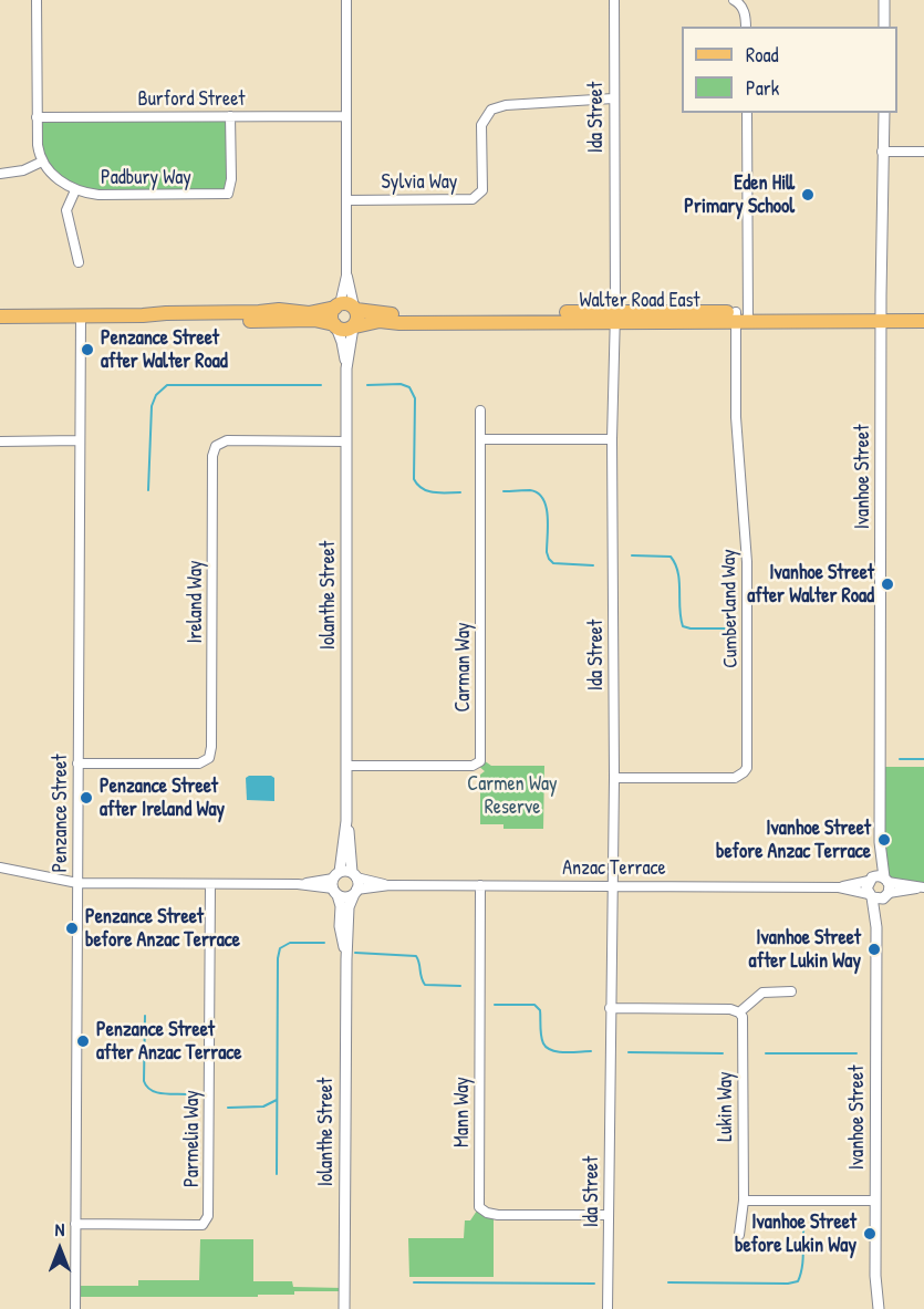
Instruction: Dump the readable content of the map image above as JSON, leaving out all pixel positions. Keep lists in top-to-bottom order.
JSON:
{
  "streets": {
    "main road": ["Walter Road East"],
    "street": [
      "Burford Street",
      "Ida Street",
      "Padbury Way",
      "Sylvia Way",
      "Ivanhoe Street",
      "Iolanthe Street",
      "Ireland Way",
      "Cumberland Way",
      "Carman Way",
      "Penzance Street",
      "Anzac Terrace",
      "Lukin Way",
      "Mann Way",
      "Parmelia Way"
    ]
  },
  "crossings": [
    ["Burford Street", "Padbury Way"],
    ["Ida Street", "Sylvia Way"],
    ["Ida Street", "Walter Road East"],
    ["Ida Street", "Cumberland Way"],
    ["Ida Street", "Anzac Terrace"],
    ["Ida Street", "Mann Way"],
    ["Walter Road East", "Ivanhoe Street"],
    ["Walter Road East", "Iolanthe Street"],
    ["Walter Road East", "Cumberland Way"],
    ["Ivanhoe Street", "Anzac Terrace"],
    ["Iolanthe Street", "Ireland Way"],
    ["Iolanthe Street", "Carman Way"],
    ["Iolanthe Street", "Anzac Terrace"],
    ["Ireland Way", "Penzance Street"],
    ["Penzance Street", "Parmelia Way"],
    ["Anzac Terrace", "Mann Way"]
  ],
  "parks": ["Carmen Way Reserve"],
  "places": [
    "Eden Hill Primary School",
    "Penzance Street after Walter Road",
    "Ivanhoe Street after Walter Road",
    "Penzance Street after Ireland Way",
    "Ivanhoe Street before Anzac Terrace",
    "Penzance Street before Anzac Terrace",
    "Ivanhoe Street after Lukin Way",
    "Penzance Street after Anzac Terrace",
    "Ivanhoe Street before Lukin Way"
  ],
  "legend": ["Road", "Park"],
  "north": "top"
}
